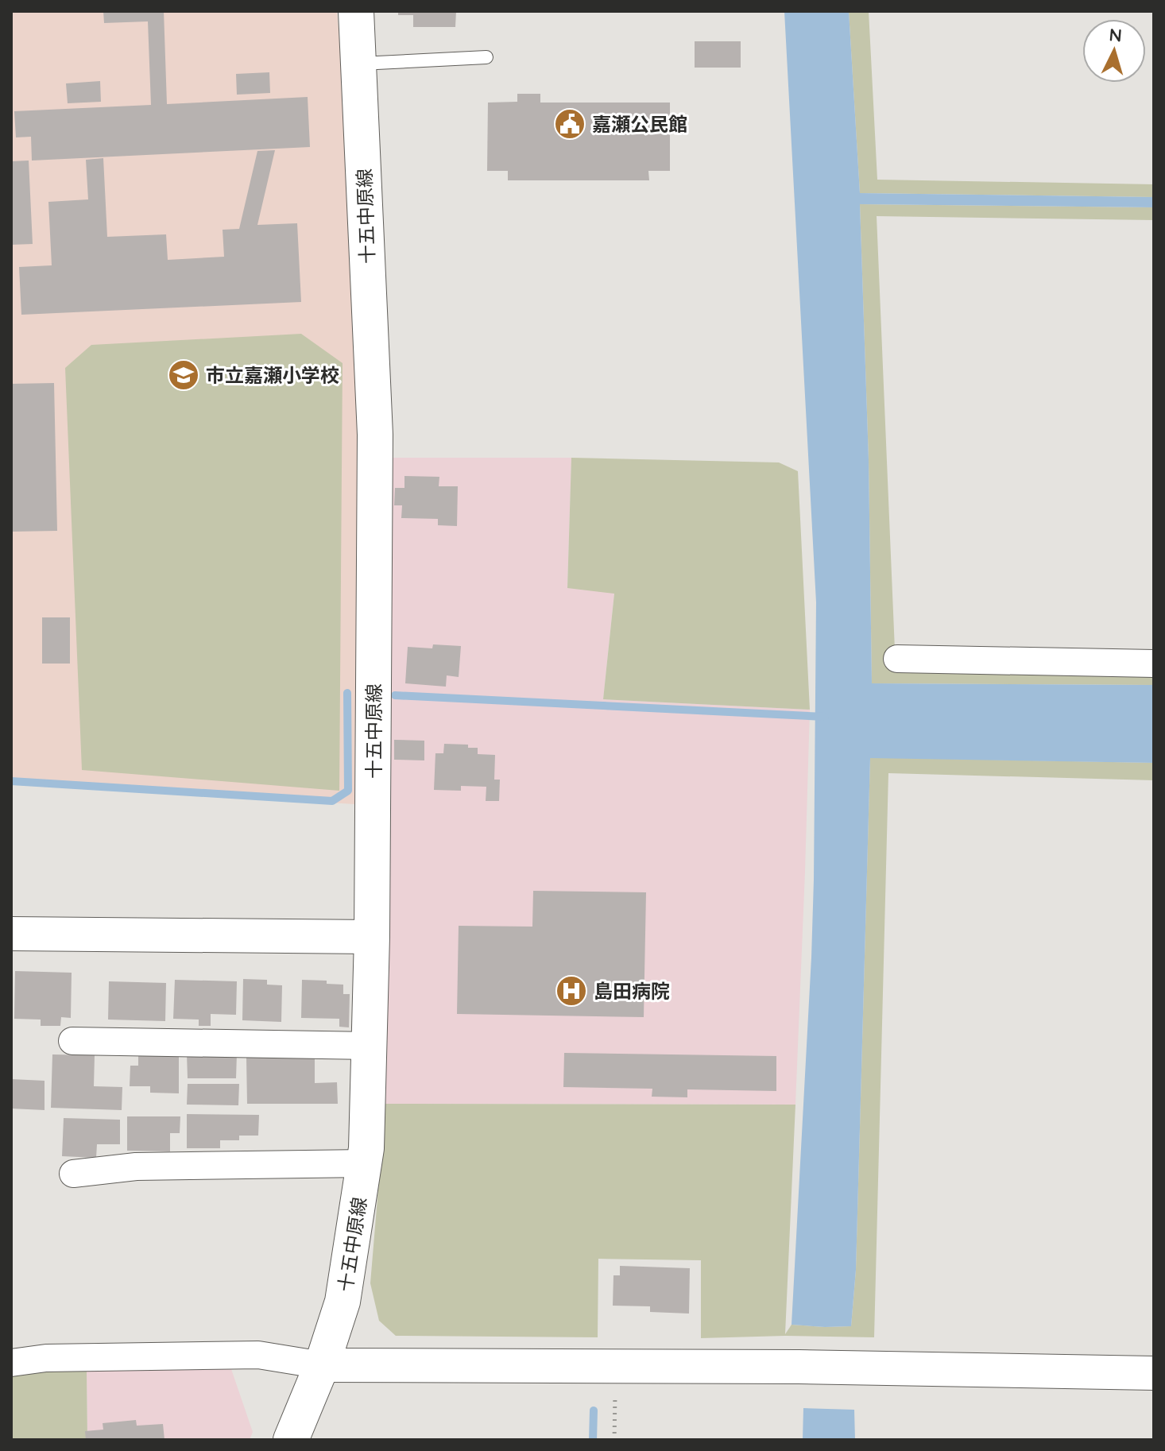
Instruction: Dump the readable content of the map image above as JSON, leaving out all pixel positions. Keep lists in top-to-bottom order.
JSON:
{
  "streets": {
    "main road": ["十五中原線"]
  },
  "places": {
    "public building": ["嘉瀬公民館"],
    "school or university": ["市立嘉瀬小学校"],
    "hospital": ["島田病院"]
  },
  "north": "top"
}
